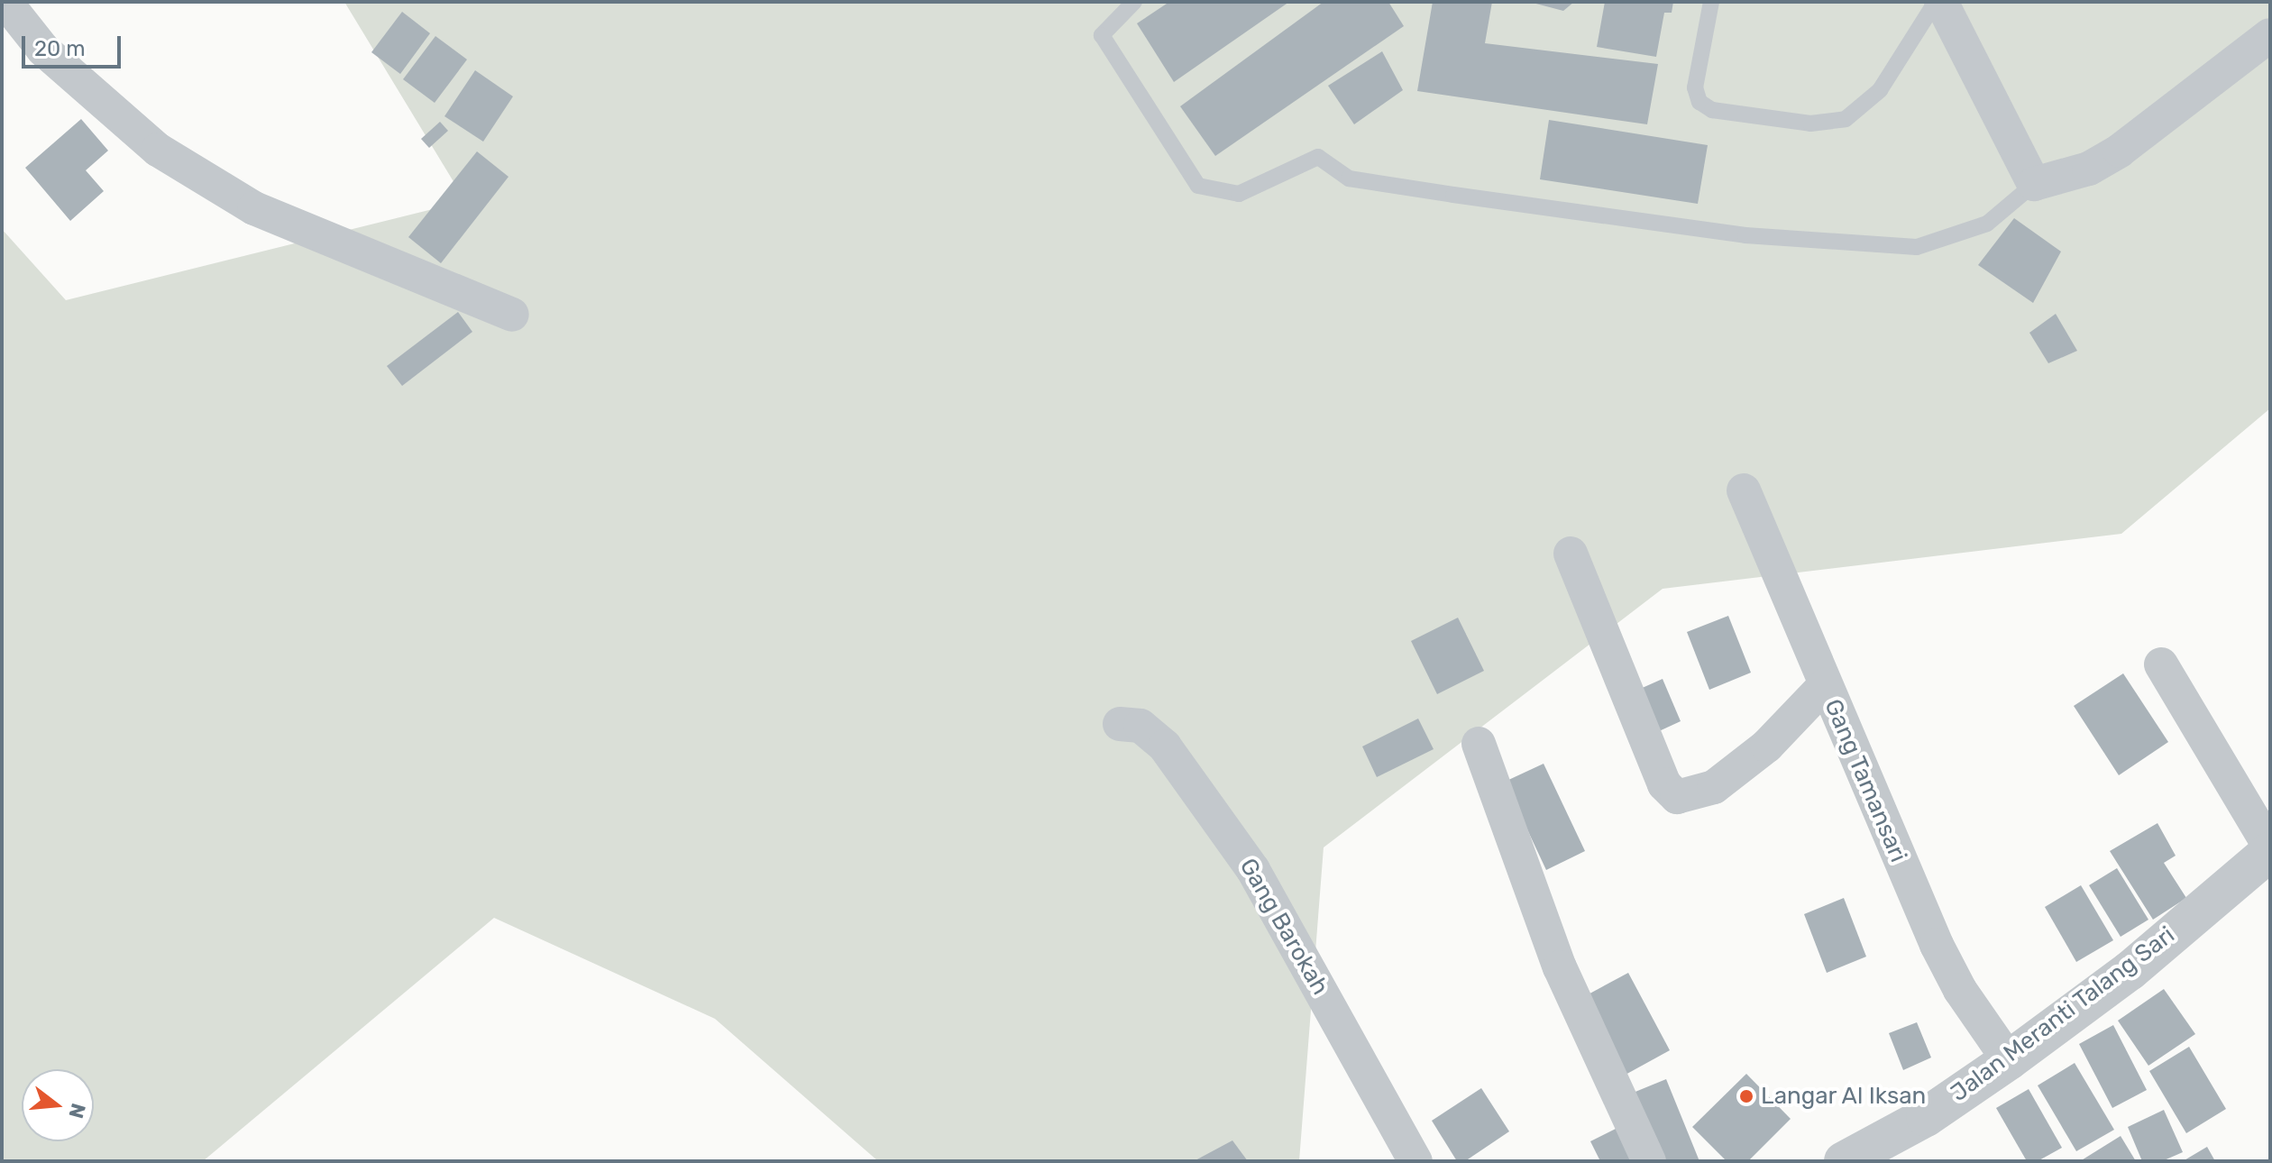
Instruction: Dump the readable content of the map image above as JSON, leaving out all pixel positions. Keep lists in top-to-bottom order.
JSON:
{
  "streets": {
    "street": ["Gang Tamansari", "Gang Barokah", "Jalan Meranti Talang Sari"]
  },
  "crossings": [
    ["Gang Tamansari", "Jalan Meranti Talang Sari"]
  ],
  "places": ["Langar Al Iksan"],
  "scale_bar": "20 m",
  "north": "right"
}
